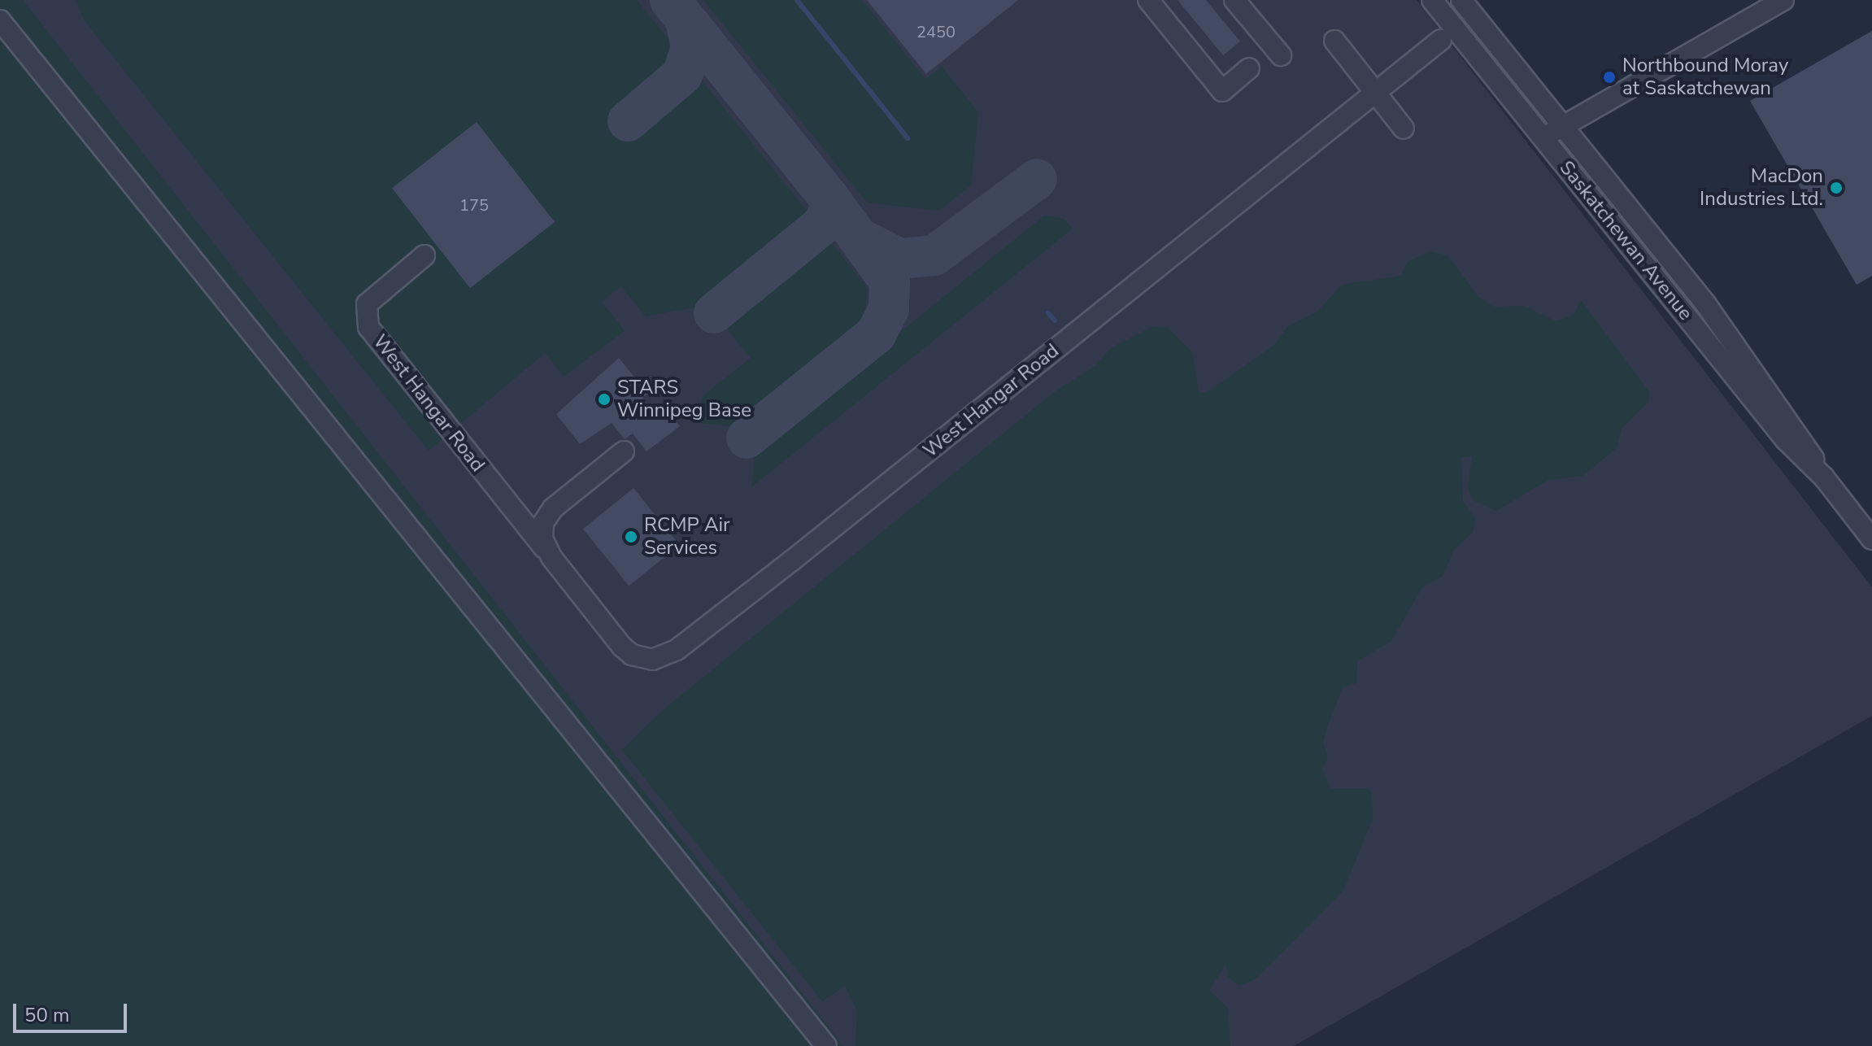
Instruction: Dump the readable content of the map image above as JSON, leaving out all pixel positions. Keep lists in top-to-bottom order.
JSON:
{
  "streets": {
    "street": ["Saskatchewan Avenue", "West Hangar Road"]
  },
  "places": [
    "Northbound Moray at Saskatchewan",
    "MacDon Industries Ltd.",
    "STARS Winnipeg Base",
    "RCMP Air Services"
  ],
  "house_numbers": ["2450", "175"],
  "scale_bar": "50 m"
}
